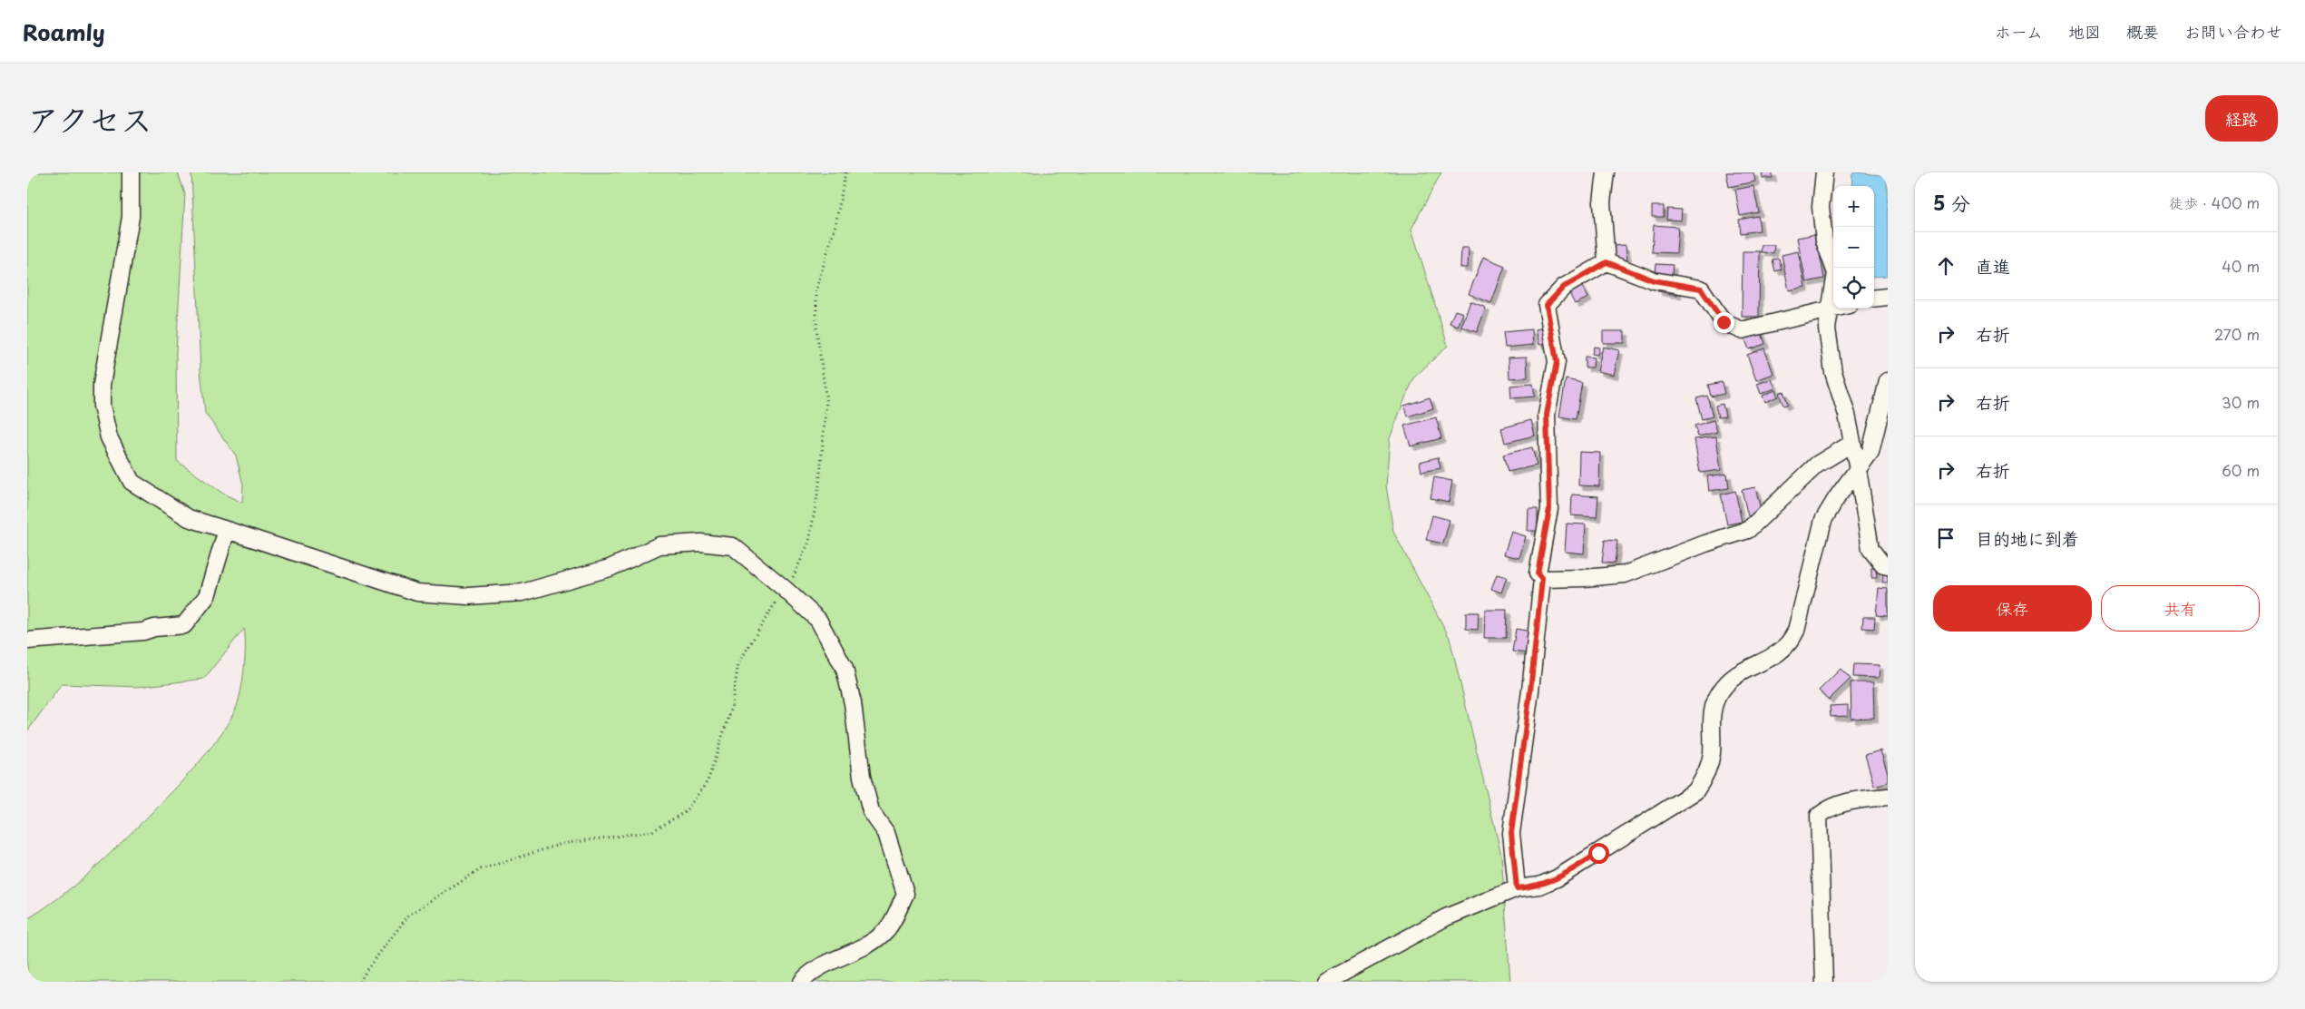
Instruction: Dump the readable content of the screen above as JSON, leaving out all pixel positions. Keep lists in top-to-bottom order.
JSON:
{
  "page": {
    "header": "Roamly",
    "nav": [
      "ホーム",
      "地図",
      "概要",
      "お問い合わせ"
    ],
    "title": "アクセス",
    "buttons": [
      "経路",
      ["保存", "共有"]
    ],
    "heading": ["5 分", "徒歩 · 400 m"],
    "map_buttons": ["+", "−"],
    "list": [
      ["直進", "40 m"],
      ["右折", "270 m"],
      ["右折", "30 m"],
      ["右折", "60 m"],
      "目的地に到着"
    ]
  }
}
